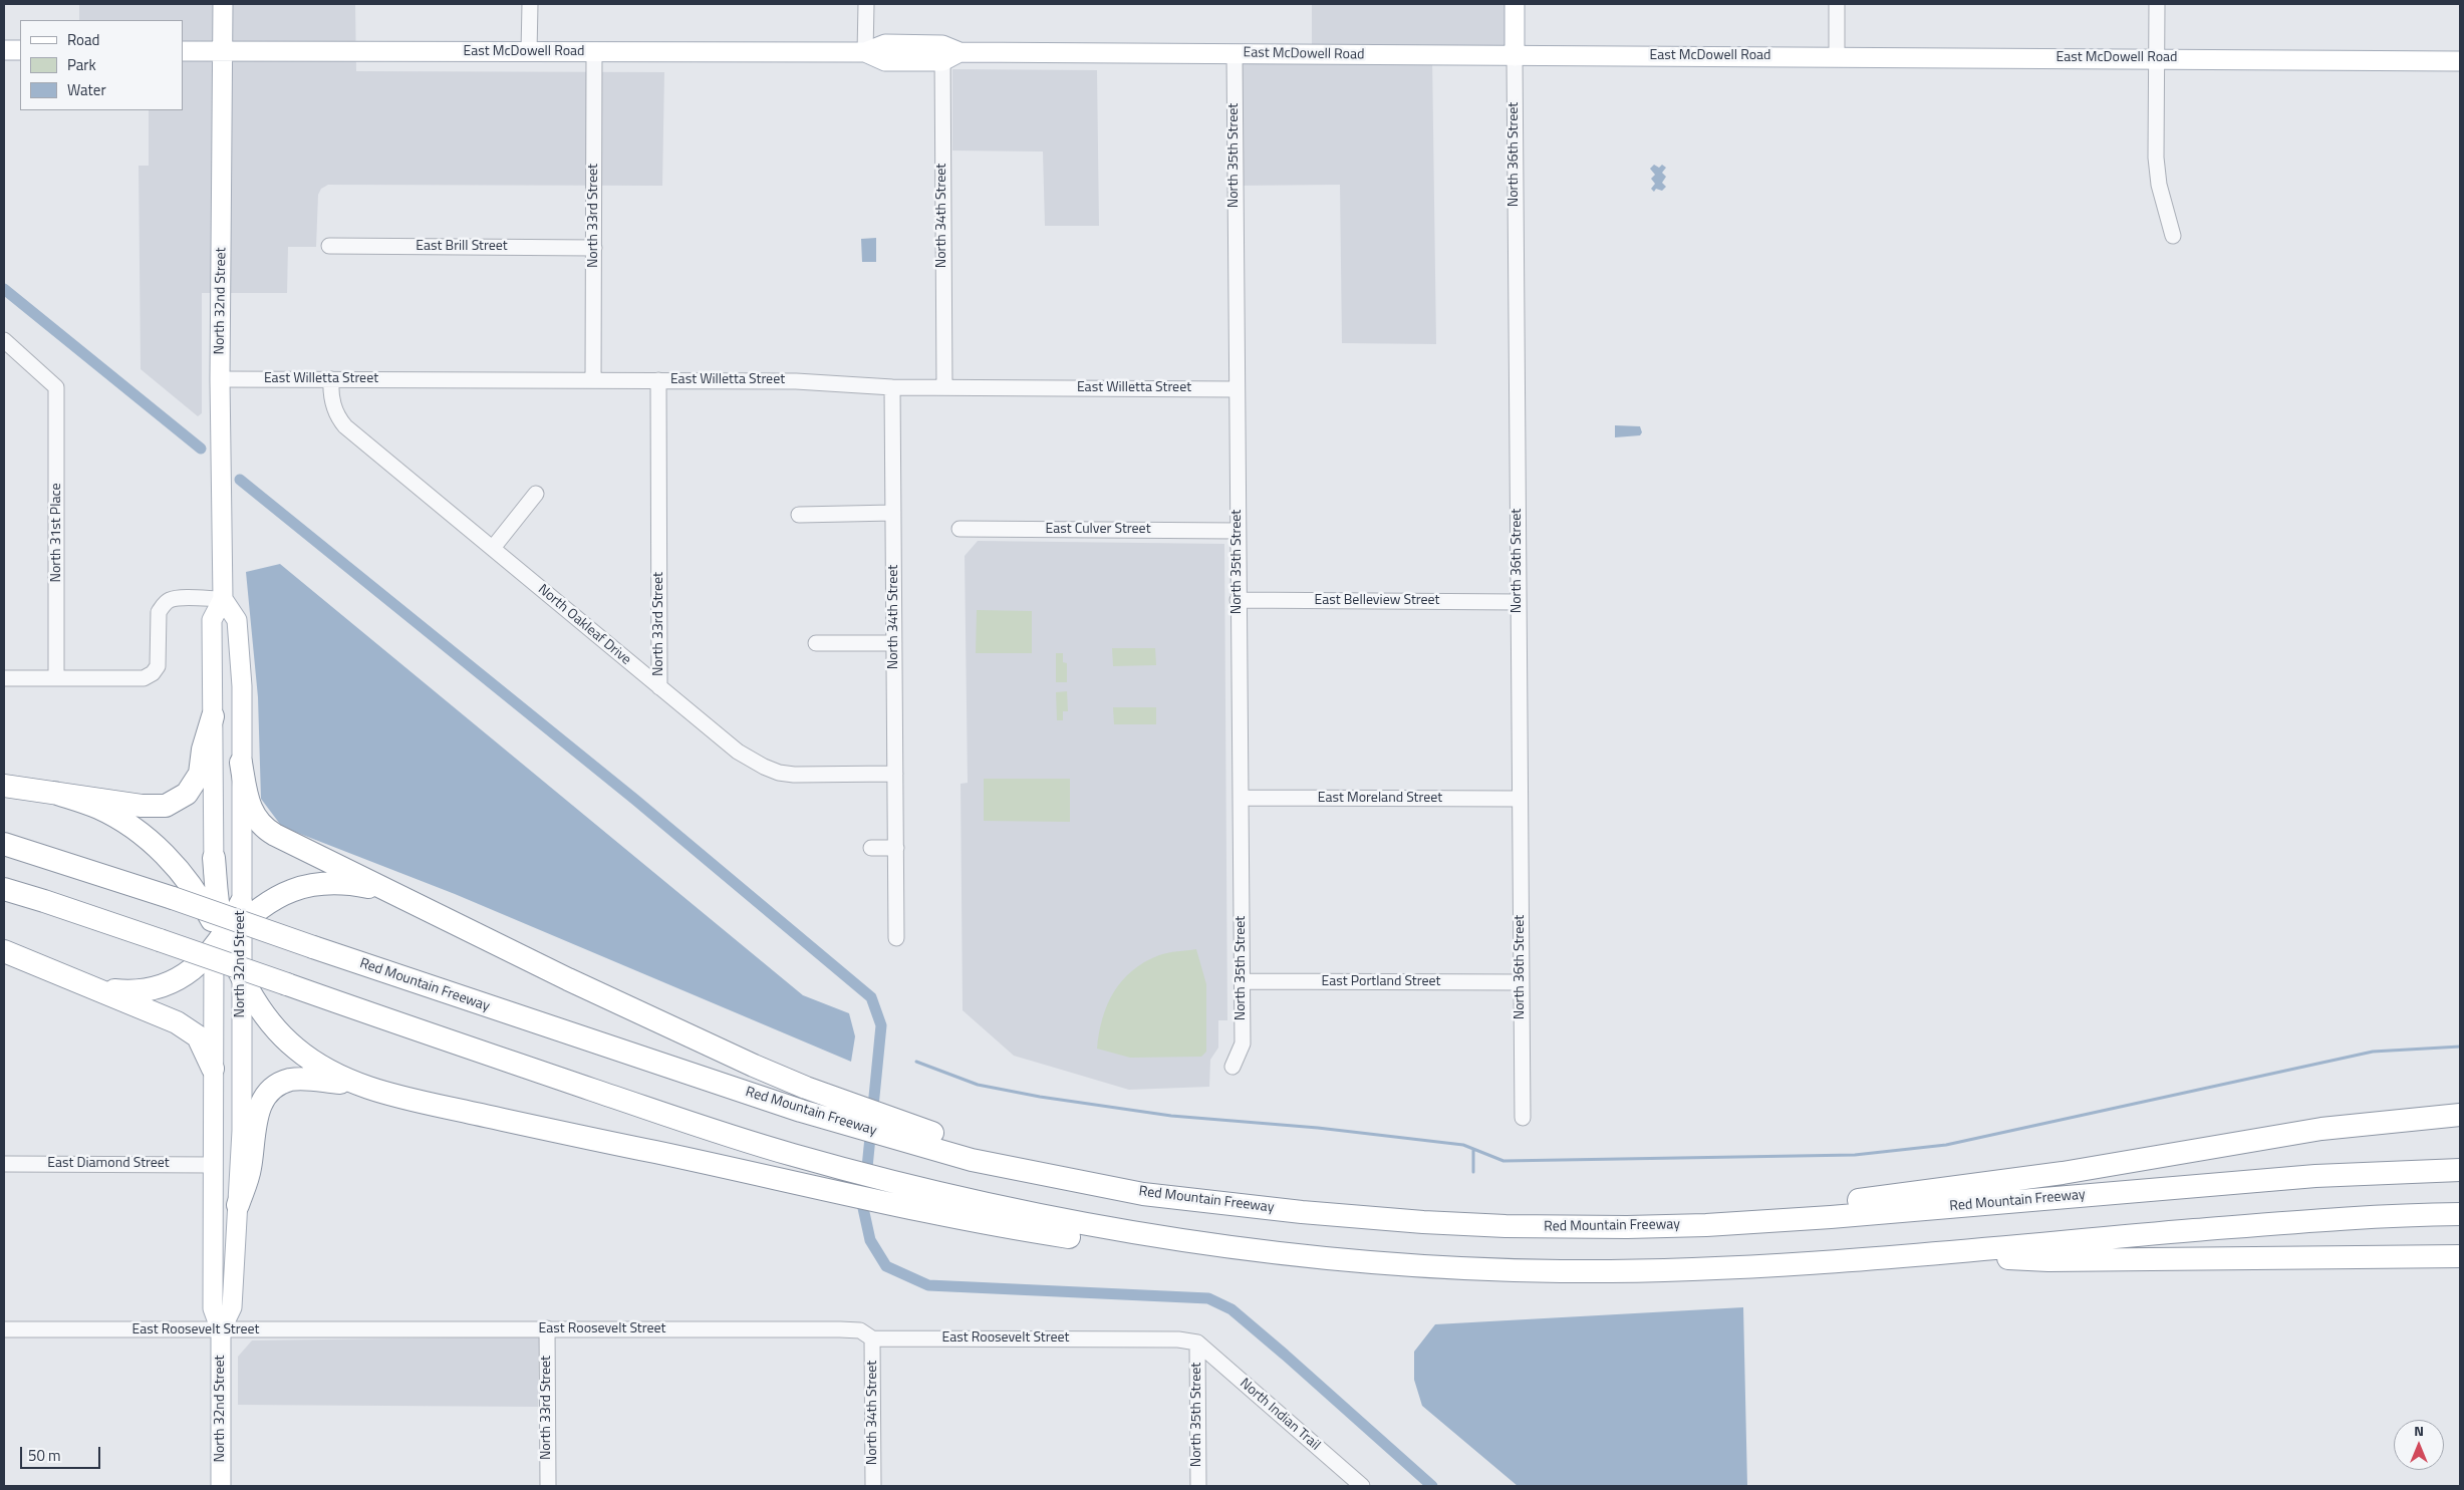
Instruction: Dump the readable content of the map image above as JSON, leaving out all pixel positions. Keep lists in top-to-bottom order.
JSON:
{
  "streets": {
    "highway": ["Red Mountain Freeway"],
    "main road": ["East McDowell Road", "North 36th Street", "North 32nd Street"],
    "street": [
      "North 35th Street",
      "North 33rd Street",
      "North 34th Street",
      "East Brill Street",
      "East Willetta Street",
      "East Culver Street",
      "North 31st Place",
      "East Belleview Street",
      "North Oakleaf Drive",
      "East Moreland Street",
      "East Portland Street",
      "East Diamond Street",
      "East Roosevelt Street",
      "North Indian Trail"
    ]
  },
  "crossings": [
    ["East McDowell Road", "North 36th Street"],
    ["East McDowell Road", "North 35th Street"],
    ["East McDowell Road", "North 33rd Street"],
    ["East McDowell Road", "North 34th Street"],
    ["East McDowell Road", "North 32nd Street"],
    ["North 36th Street", "East Belleview Street"],
    ["North 36th Street", "East Moreland Street"],
    ["North 36th Street", "East Portland Street"],
    ["North 35th Street", "East Willetta Street"],
    ["North 35th Street", "East Culver Street"],
    ["North 35th Street", "East Belleview Street"],
    ["North 35th Street", "East Moreland Street"],
    ["North 35th Street", "East Portland Street"],
    ["North 35th Street", "East Roosevelt Street"],
    ["North 35th Street", "North Indian Trail"],
    ["North 33rd Street", "East Brill Street"],
    ["North 33rd Street", "East Willetta Street"],
    ["North 33rd Street", "North Oakleaf Drive"],
    ["North 33rd Street", "East Roosevelt Street"],
    ["North 34th Street", "East Willetta Street"],
    ["North 34th Street", "North Oakleaf Drive"],
    ["North 34th Street", "East Roosevelt Street"],
    ["North 32nd Street", "East Willetta Street"],
    ["North 32nd Street", "East Diamond Street"],
    ["North 32nd Street", "East Roosevelt Street"],
    ["East Willetta Street", "North Oakleaf Drive"],
    ["East Roosevelt Street", "North Indian Trail"]
  ],
  "legend": ["Road", "Park", "Water"],
  "scale_bar": "50 m",
  "north": "top"
}
